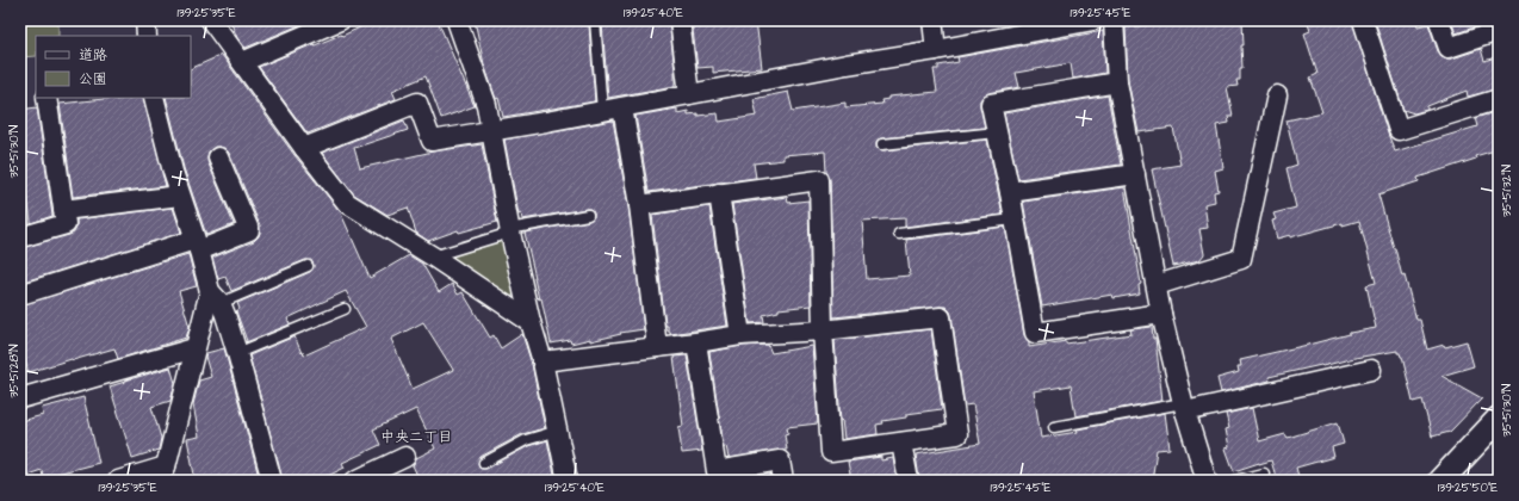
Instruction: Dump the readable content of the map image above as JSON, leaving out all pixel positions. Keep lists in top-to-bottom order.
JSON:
{
  "districts": ["中央二丁目"],
  "legend": ["道路", "公園"],
  "coordinates": [
    "139°25'35\"E",
    "139°25'40\"E",
    "139°25'45\"E",
    "35°51'30\"N",
    "35°51'32\"N",
    "35°51'28\"N",
    "139°25'50\"E"
  ]
}
